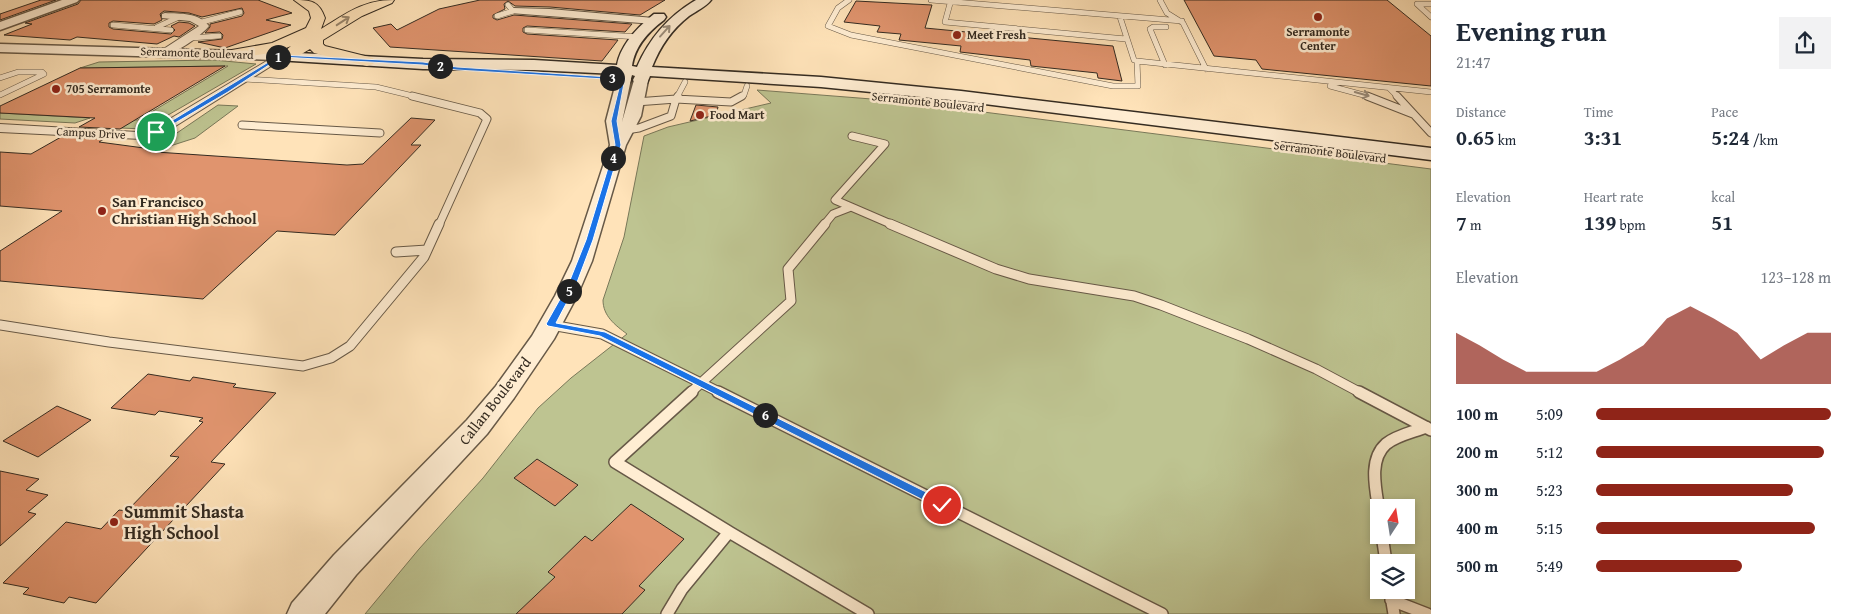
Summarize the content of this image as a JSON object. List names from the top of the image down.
{
  "streets": {
    "main road": ["Serramonte Boulevard", "Callan Boulevard"],
    "street": ["Campus Drive"]
  },
  "crossings": [
    ["Serramonte Boulevard", "Campus Drive"],
    ["Serramonte Boulevard", "Callan Boulevard"]
  ],
  "places": [
    "Serramonte Center",
    "Meet Fresh",
    "705 Serramonte",
    "Food Mart",
    "San Francisco Christian High School",
    "Summit Shasta High School"
  ],
  "north": "top",
  "page": {
    "heading": ["Evening run", "21:47"],
    "pins": [
      "1",
      "2",
      "3",
      "4",
      "5",
      "6"
    ],
    "stats": [
      ["Distance", "0.65 km"],
      ["Time", "3:31"],
      ["Pace", "5:24 /km"],
      ["Elevation", "7 m"],
      ["Heart rate", "139 bpm"],
      ["kcal", "51"]
    ],
    "chart": ["Elevation", "123–128 m"],
    "list": [
      {
        "name": "100 m",
        "note": "5:09"
      },
      {
        "name": "200 m",
        "note": "5:12"
      },
      {
        "name": "300 m",
        "note": "5:23"
      },
      {
        "name": "400 m",
        "note": "5:15"
      },
      {
        "name": "500 m",
        "note": "5:49"
      }
    ]
  }
}
